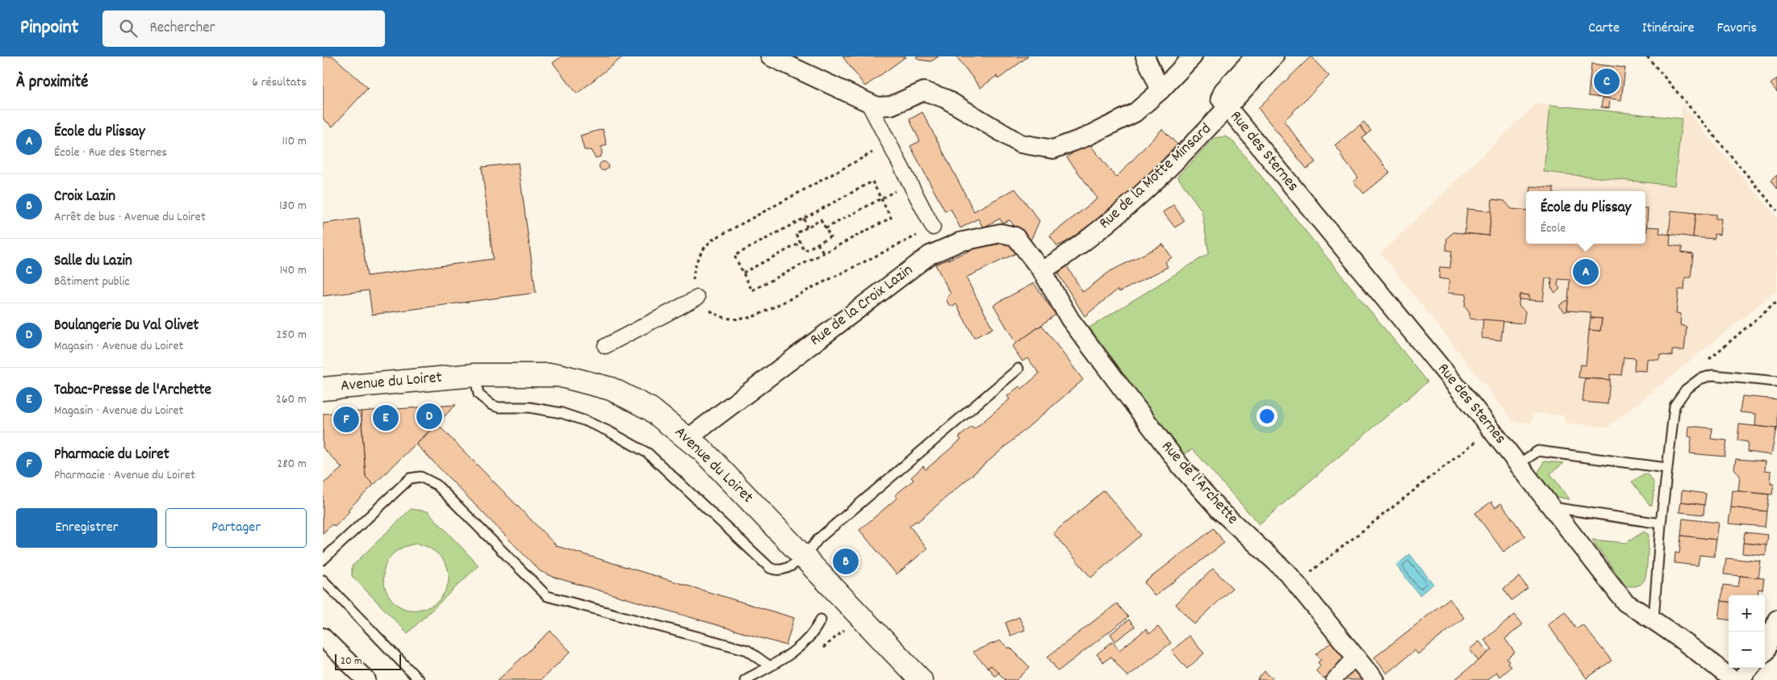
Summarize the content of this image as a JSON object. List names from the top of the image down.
{
  "streets": {
    "main road": ["Avenue du Loiret"],
    "street": [
      "Rue des Sternes",
      "Rue de la Motte Minsard",
      "Rue de la Croix Lazin",
      "Rue de l'Archette"
    ]
  },
  "crossings": [
    ["Rue des Sternes", "Rue de la Motte Minsard"],
    ["Rue de la Motte Minsard", "Rue de la Croix Lazin"],
    ["Rue de la Motte Minsard", "Rue de l'Archette"],
    ["Rue de la Croix Lazin", "Avenue du Loiret"],
    ["Rue de la Croix Lazin", "Rue de l'Archette"]
  ],
  "scale_bar": "20 m",
  "page": {
    "header": "Pinpoint",
    "search": "Rechercher",
    "nav": ["Carte", "Itinéraire", "Favoris"],
    "heading": ["À proximité", "6 résultats"],
    "pins": [
      "C",
      "A",
      "D",
      "E",
      "F",
      "B"
    ],
    "list": [
      {
        "mark": "A",
        "name": "École du Plissay",
        "note": "École · Rue des Sternes",
        "value": "110 m"
      },
      {
        "mark": "B",
        "name": "Croix Lazin",
        "note": "Arrêt de bus · Avenue du Loiret",
        "value": "130 m"
      },
      {
        "mark": "C",
        "name": "Salle du Lazin",
        "note": "Bâtiment public",
        "value": "140 m"
      },
      {
        "mark": "D",
        "name": "Boulangerie Du Val Olivet",
        "note": "Magasin · Avenue du Loiret",
        "value": "250 m"
      },
      {
        "mark": "E",
        "name": "Tabac-Presse de l'Archette",
        "note": "Magasin · Avenue du Loiret",
        "value": "260 m"
      },
      {
        "mark": "F",
        "name": "Pharmacie du Loiret",
        "note": "Pharmacie · Avenue du Loiret",
        "value": "280 m"
      }
    ],
    "popup": ["École du Plissay", "École"],
    "buttons": ["Enregistrer", "Partager"],
    "map_buttons": ["+", "−"],
    "scale": "20 m"
  }
}
